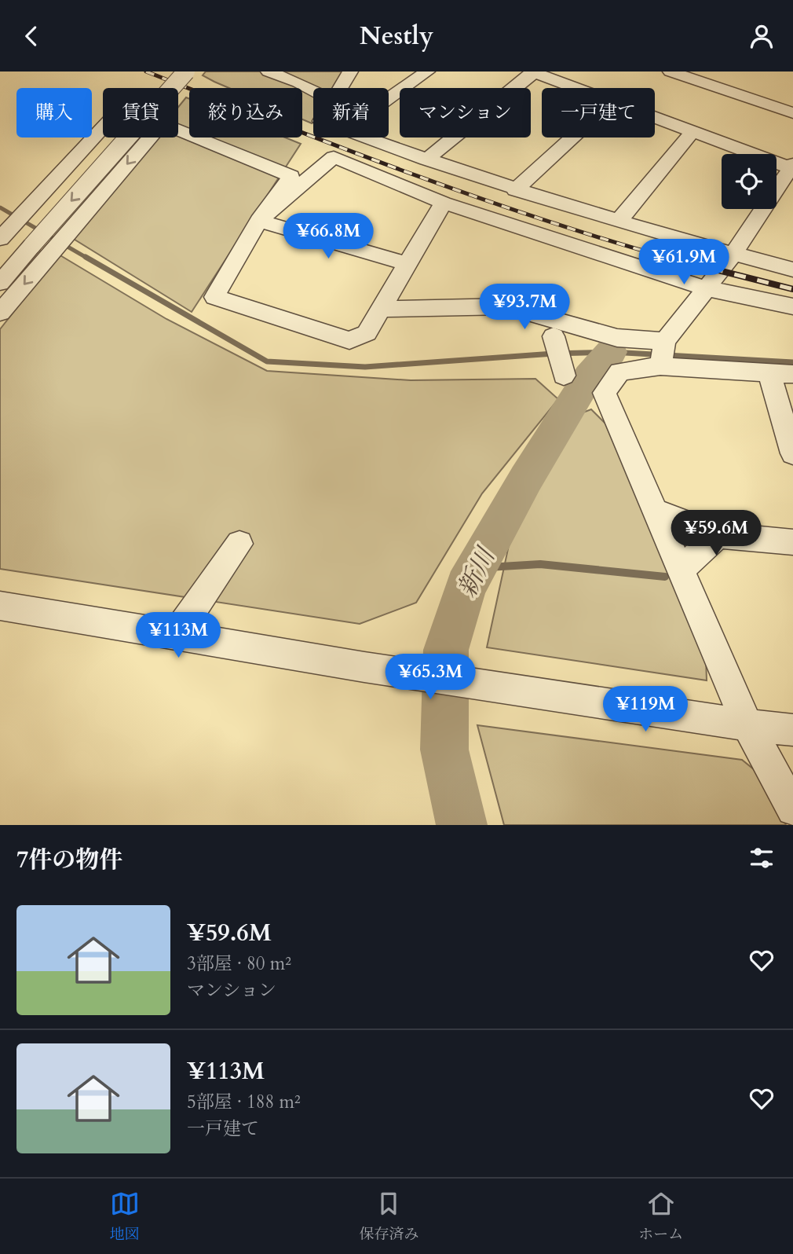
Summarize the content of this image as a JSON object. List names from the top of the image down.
{
  "water": ["新川"],
  "page": {
    "header": "Nestly",
    "chip": [
      "購入",
      "賃貸",
      "絞り込み",
      "新着",
      "マンション",
      "一戸建て"
    ],
    "price": [
      "¥66.8M",
      "¥61.9M",
      "¥93.7M",
      "¥59.6M",
      "¥113M",
      "¥65.3M",
      "¥119M"
    ],
    "heading": "7件の物件",
    "list": [
      {
        "name": "¥59.6M",
        "note": "3部屋 · 80 m² · マンション"
      },
      {
        "name": "¥113M",
        "note": "5部屋 · 188 m² · 一戸建て"
      }
    ],
    "tabs": ["地図", "保存済み", "ホーム"]
  }
}
